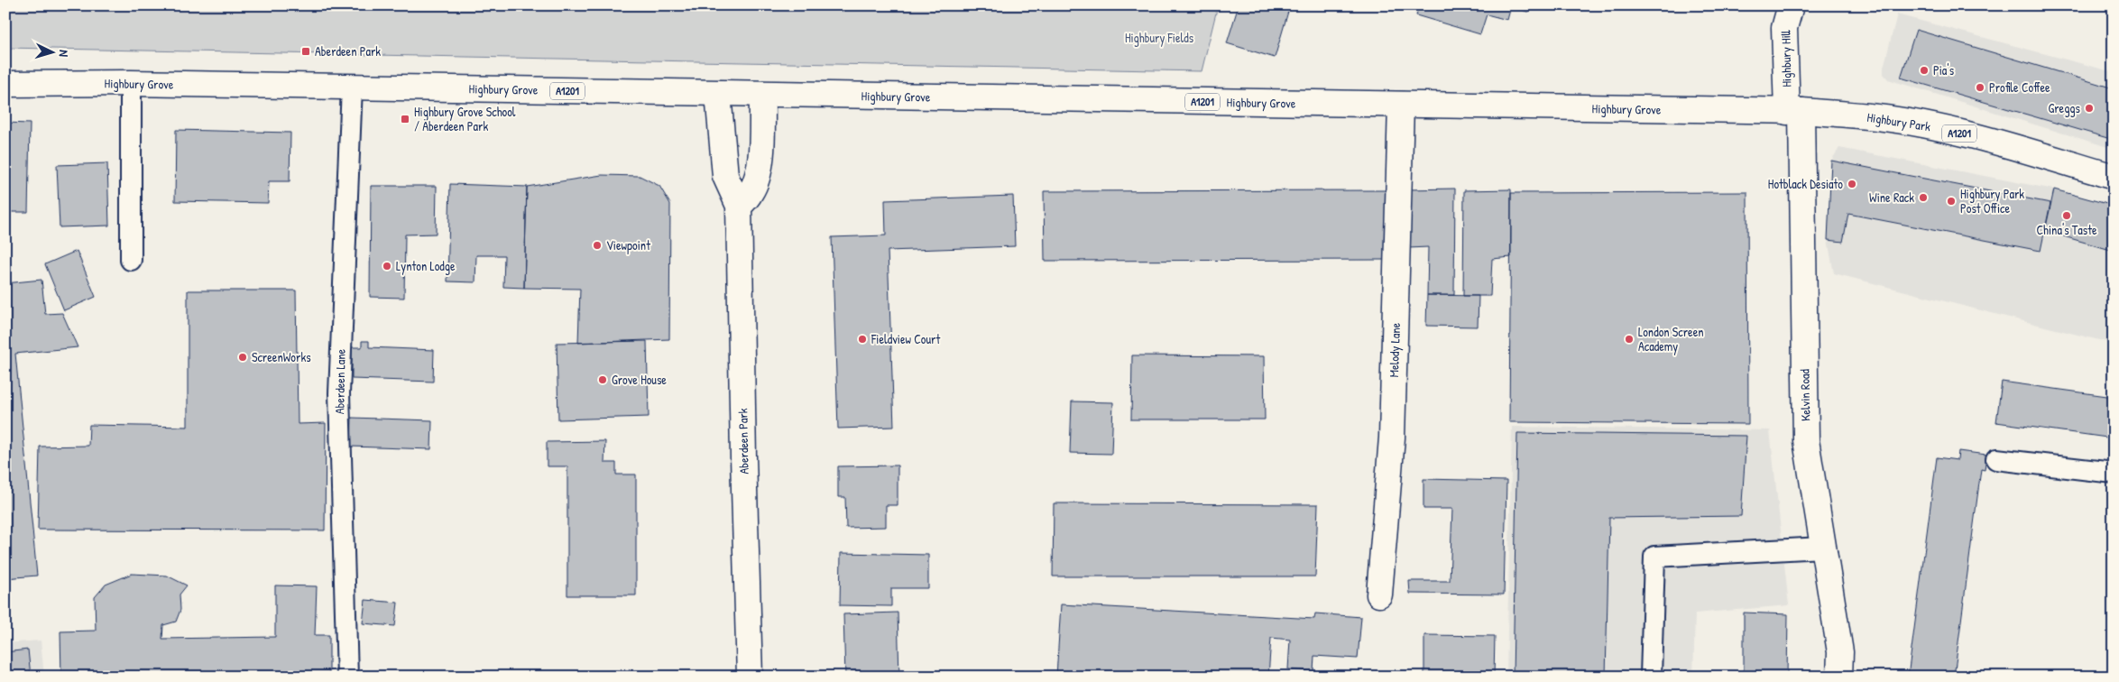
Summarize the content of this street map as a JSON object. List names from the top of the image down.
{
  "streets": {
    "main road": [
      "Highbury Hill",
      "Highbury Grove",
      "A1201",
      "Highbury Park",
      "Melody Lane",
      "Kelvin Road",
      "Aberdeen Park"
    ],
    "lane": ["Aberdeen Lane"]
  },
  "crossings": [
    ["Highbury Hill", "Highbury Grove"],
    ["Highbury Hill", "Highbury Park"],
    ["Highbury Hill", "Kelvin Road"],
    ["Highbury Grove", "Highbury Park"],
    ["Highbury Grove", "Melody Lane"],
    ["Highbury Grove", "Aberdeen Lane"],
    ["Highbury Grove", "Kelvin Road"],
    ["Highbury Grove", "Aberdeen Park"],
    ["Highbury Park", "Kelvin Road"]
  ],
  "parks": ["Highbury Fields"],
  "places": {
    "transit": ["Aberdeen Park", "Highbury Grove School / Aberdeen Park"],
    "other": [
      "Pia's",
      "Profile Coffee",
      "Greggs",
      "Hotblack Desiato",
      "Wine Rack",
      "Highbury Park Post Office",
      "China's Taste",
      "Viewpoint",
      "Lynton Lodge",
      "Fieldview Court",
      "London Screen Academy",
      "ScreenWorks",
      "Grove House"
    ]
  },
  "north": "right"
}
